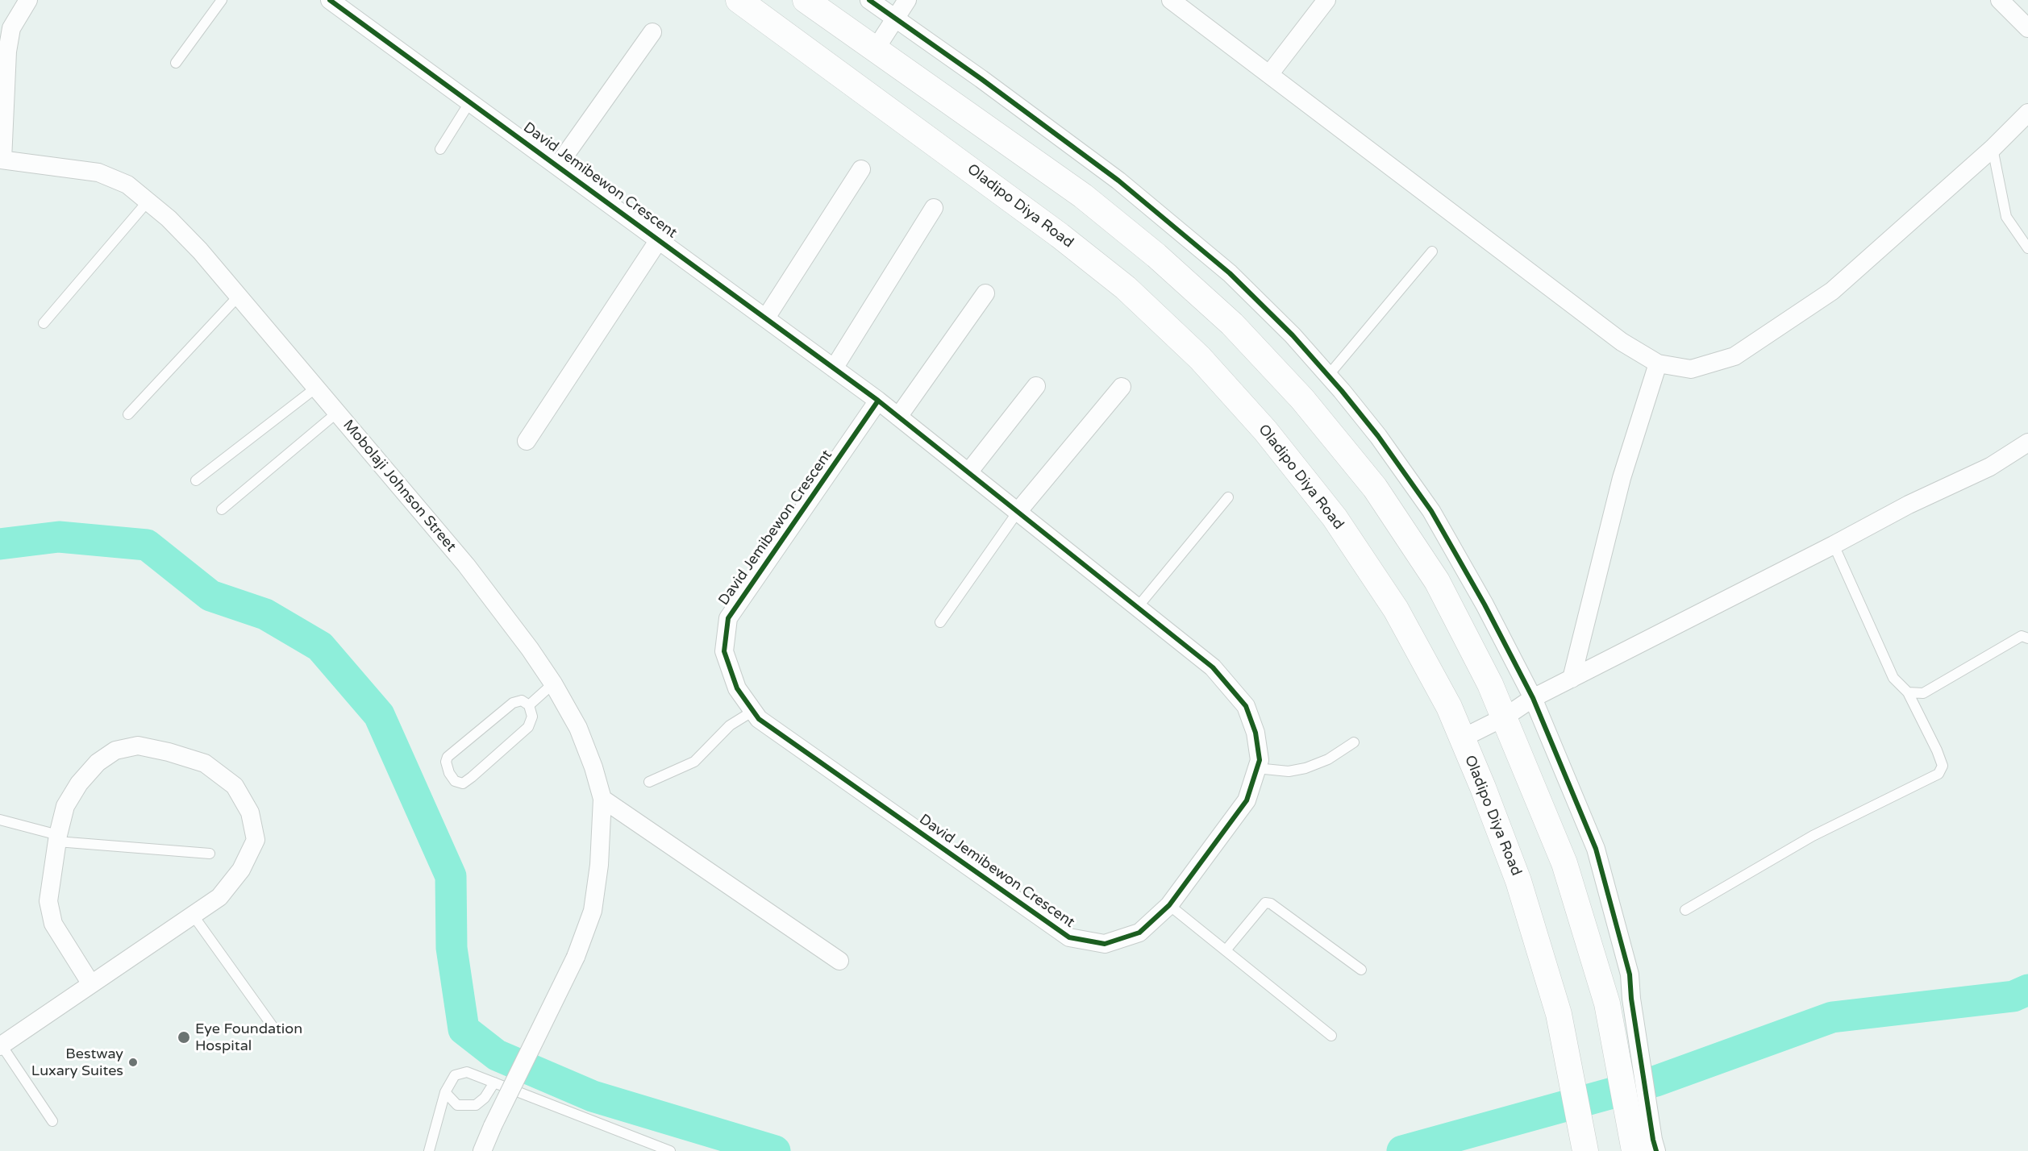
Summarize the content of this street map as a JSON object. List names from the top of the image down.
{
  "streets": {
    "main road": ["Oladipo Diya Road"],
    "street": ["David Jemibewon Crescent", "Mobolaji Johnson Street"]
  },
  "places": ["Eye Foundation Hospital", "Bestway Luxary Suites"]
}
